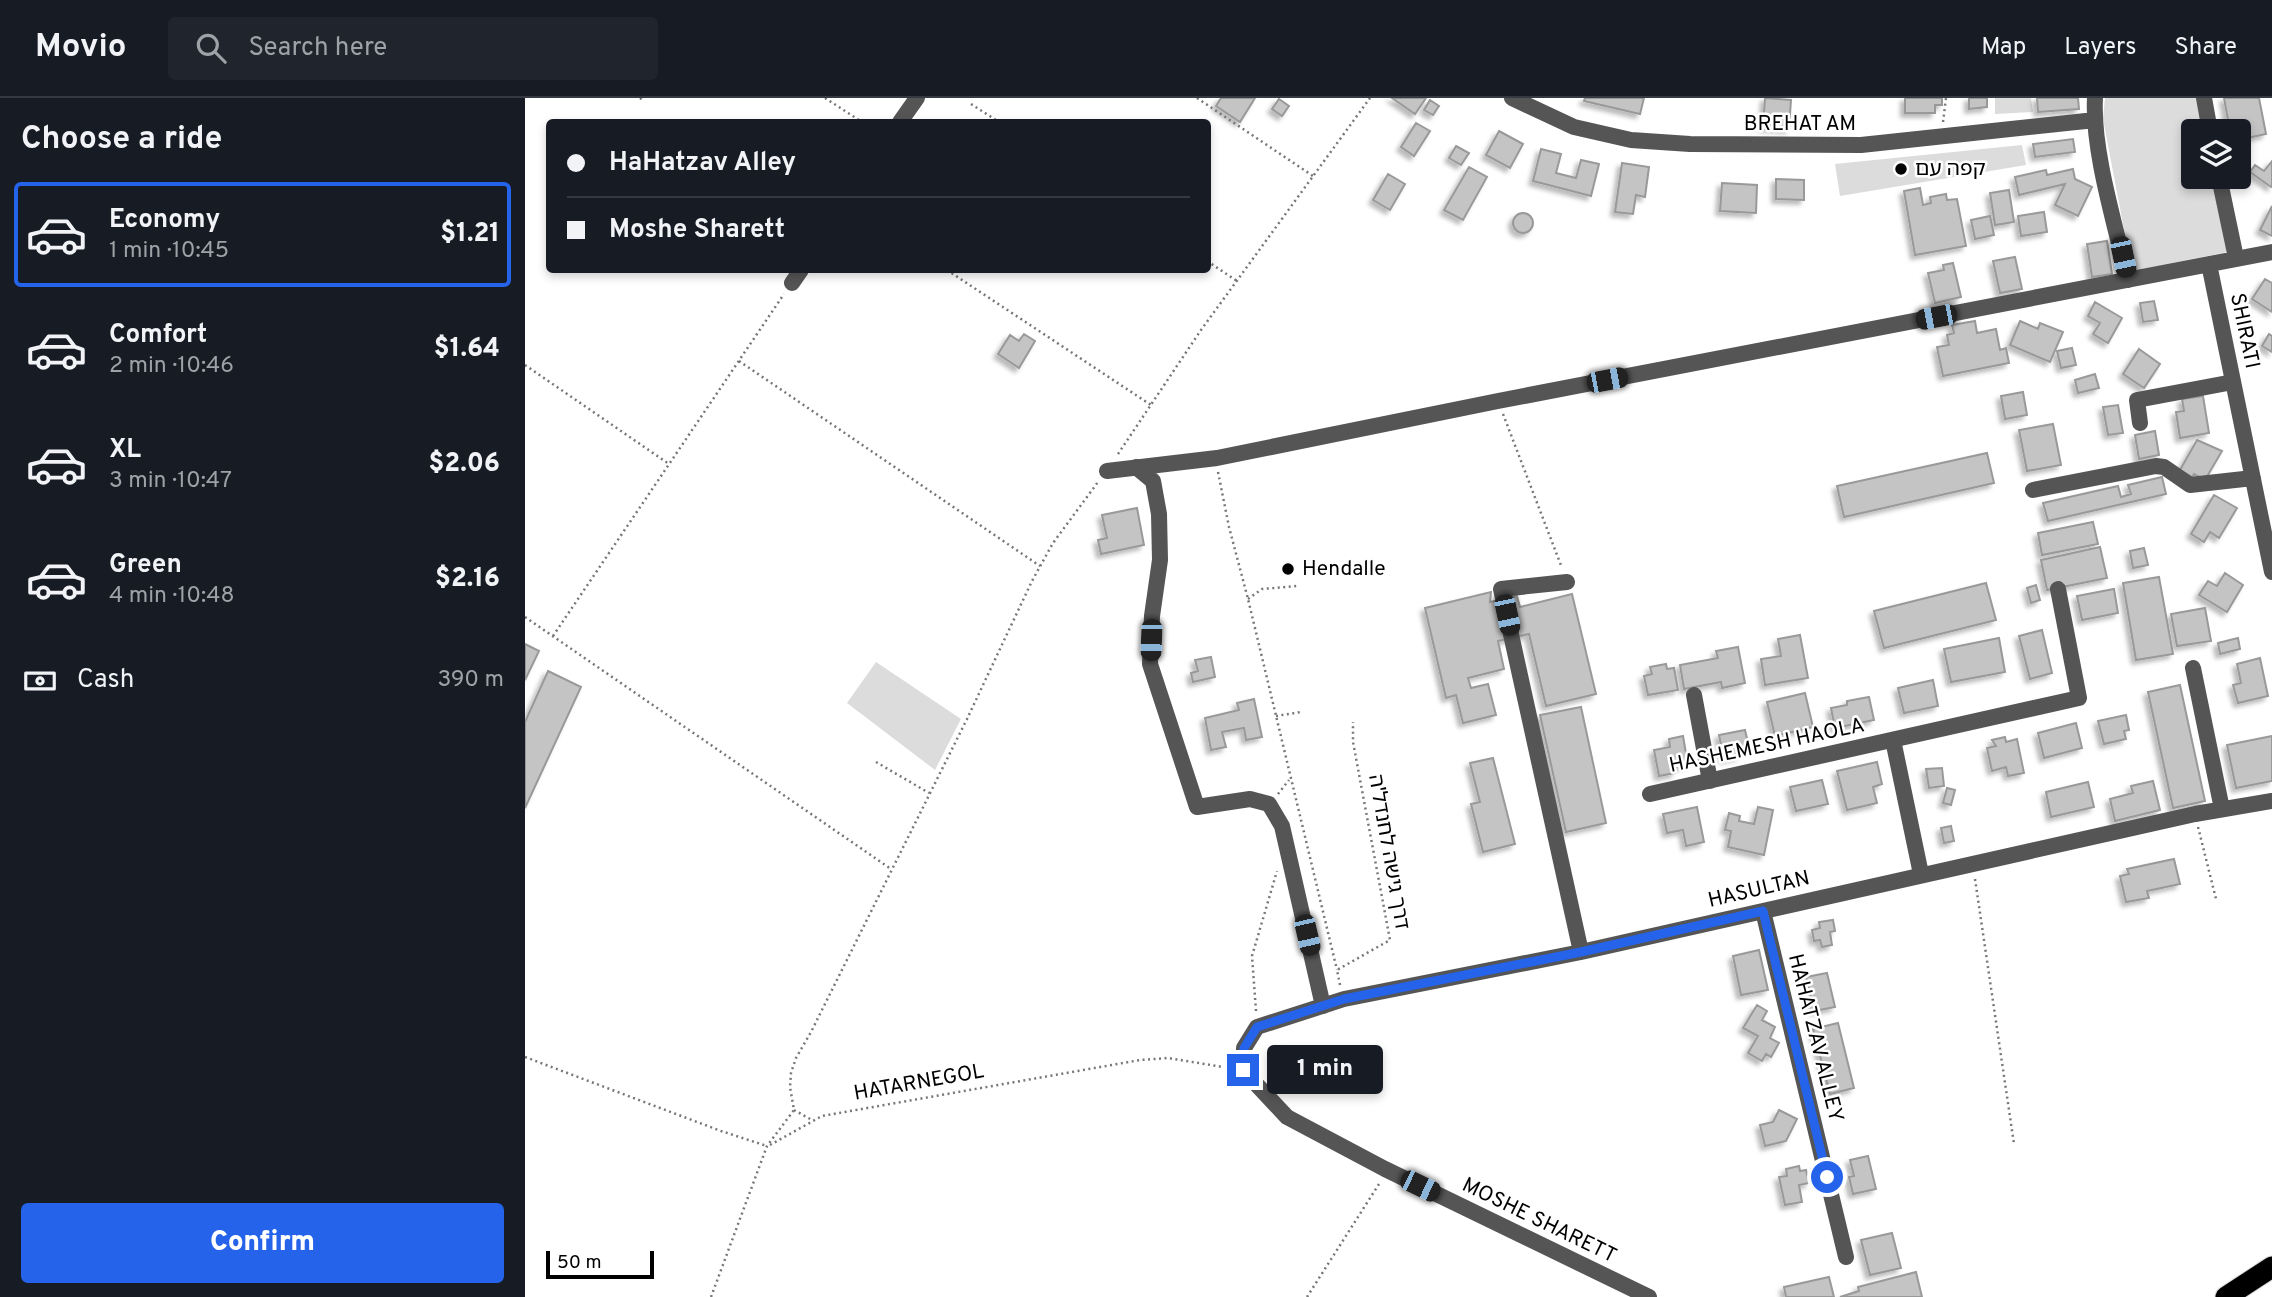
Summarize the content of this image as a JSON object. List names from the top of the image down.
{
  "streets": {
    "street": [
      "BREHAT AM",
      "SHIRATI",
      "HASHEMESH HAOLA",
      "HASULTAN",
      "HAHATZAV ALLEY",
      "MOSHE SHARETT"
    ],
    "path": ["דרך גישה לחנדל'ה", "HATARNEGOL"]
  },
  "crossings": [
    ["HASHEMESH HAOLA", "HASULTAN"],
    ["HASULTAN", "HAHATZAV ALLEY"],
    ["HATARNEGOL", "MOSHE SHARETT"]
  ],
  "places": ["קפה עם", "Hendalle"],
  "scale_bar": "50 m",
  "page": {
    "header": "Movio",
    "search": "Search here",
    "nav": ["Map", "Layers", "Share"],
    "heading": "Choose a ride",
    "banner": ["HaHatzav Alley", "Moshe Sharett"],
    "list": [
      {
        "name": "Economy",
        "note": "1 min · 10:45",
        "value": "$1.21"
      },
      {
        "name": "Comfort",
        "note": "2 min · 10:46",
        "value": "$1.64"
      },
      {
        "name": "XL",
        "note": "3 min · 10:47",
        "value": "$2.06"
      },
      {
        "name": "Green",
        "note": "4 min · 10:48",
        "value": "$2.16"
      }
    ],
    "pay": ["Cash", "390 m"],
    "bubble": "1 min",
    "buttons": "Confirm",
    "scale": "50 m"
  }
}
